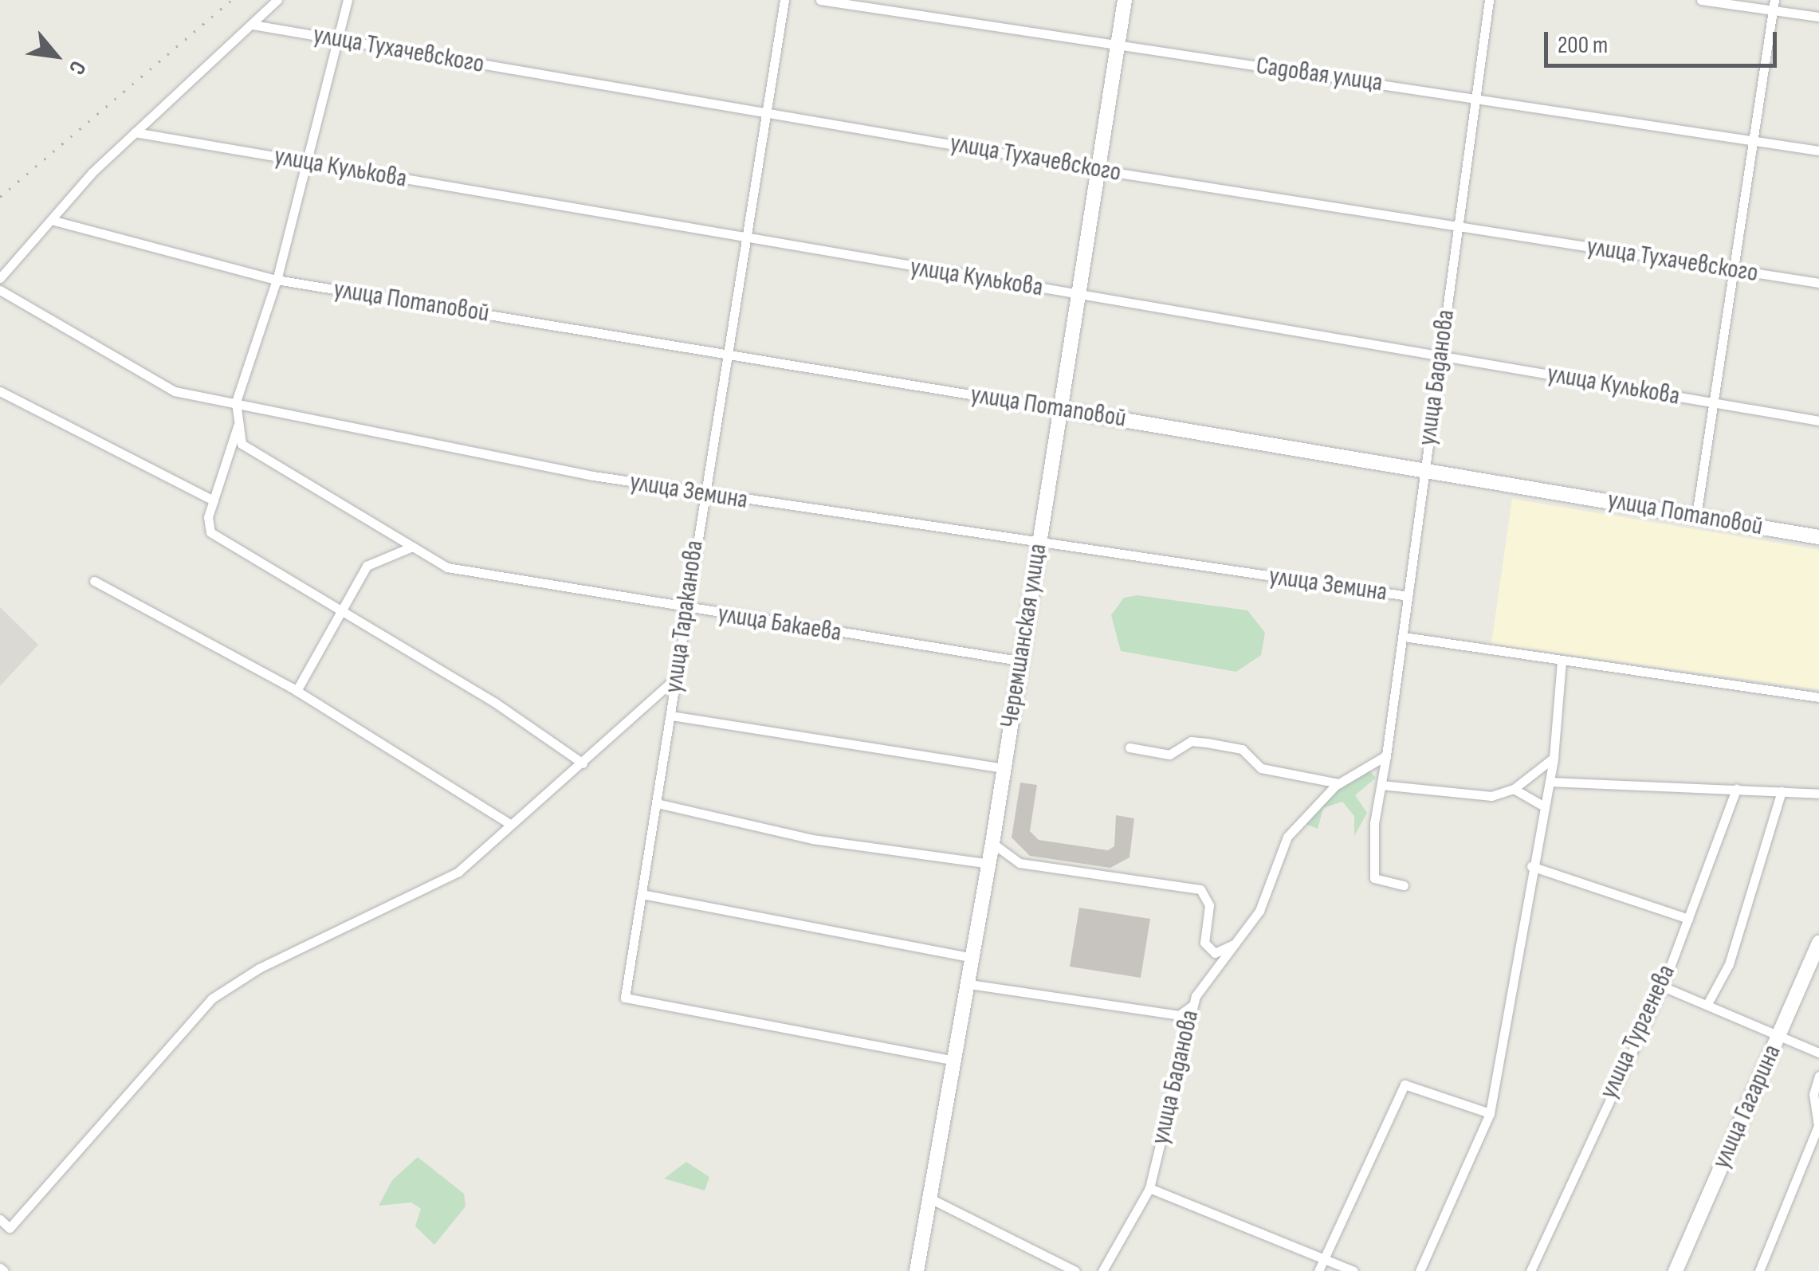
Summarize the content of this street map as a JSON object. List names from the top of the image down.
{
  "streets": {
    "main road": ["улица Потаповой", "Черемшанская улица", "улица Гагарина"],
    "street": [
      "улица Тухачевского",
      "Садовая улица",
      "улица Кулькова",
      "улица Баданова",
      "улица Земина",
      "улица Тараканова",
      "улица Бакаева",
      "улица Тургенева"
    ]
  },
  "crossings": [
    ["улица Тухачевского", "улица Баданова"],
    ["улица Тухачевского", "улица Тараканова"],
    ["улица Тухачевского", "Черемшанская улица"],
    ["Садовая улица", "улица Баданова"],
    ["Садовая улица", "Черемшанская улица"],
    ["улица Кулькова", "улица Баданова"],
    ["улица Кулькова", "улица Тараканова"],
    ["улица Кулькова", "Черемшанская улица"],
    ["улица Потаповой", "улица Баданова"],
    ["улица Потаповой", "улица Тараканова"],
    ["улица Потаповой", "Черемшанская улица"],
    ["улица Баданова", "улица Земина"],
    ["улица Земина", "улица Тараканова"],
    ["улица Земина", "Черемшанская улица"],
    ["улица Тараканова", "улица Бакаева"],
    ["улица Тараканова", "Черемшанская улица"],
    ["улица Бакаева", "Черемшанская улица"]
  ],
  "scale_bar": "200 m",
  "north": "bottom right"
}
